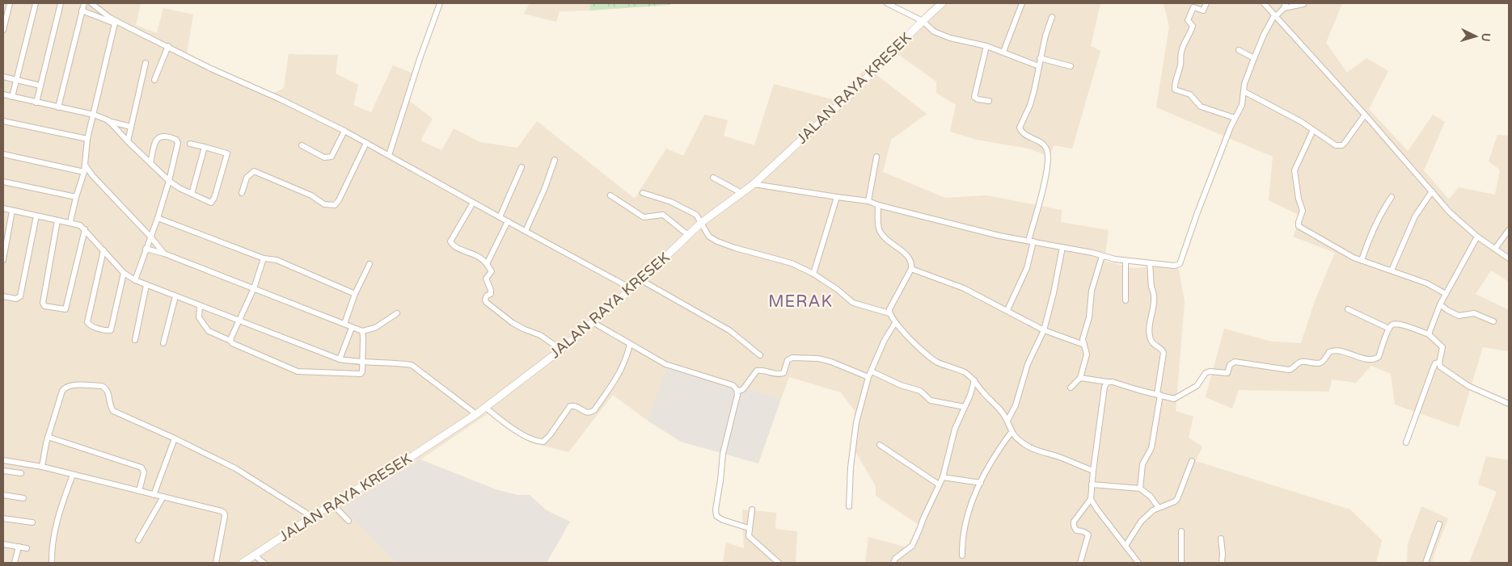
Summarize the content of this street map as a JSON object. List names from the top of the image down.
{
  "streets": {
    "main road": ["JALAN RAYA KRESEK"]
  },
  "districts": ["MERAK"],
  "north": "right"
}
